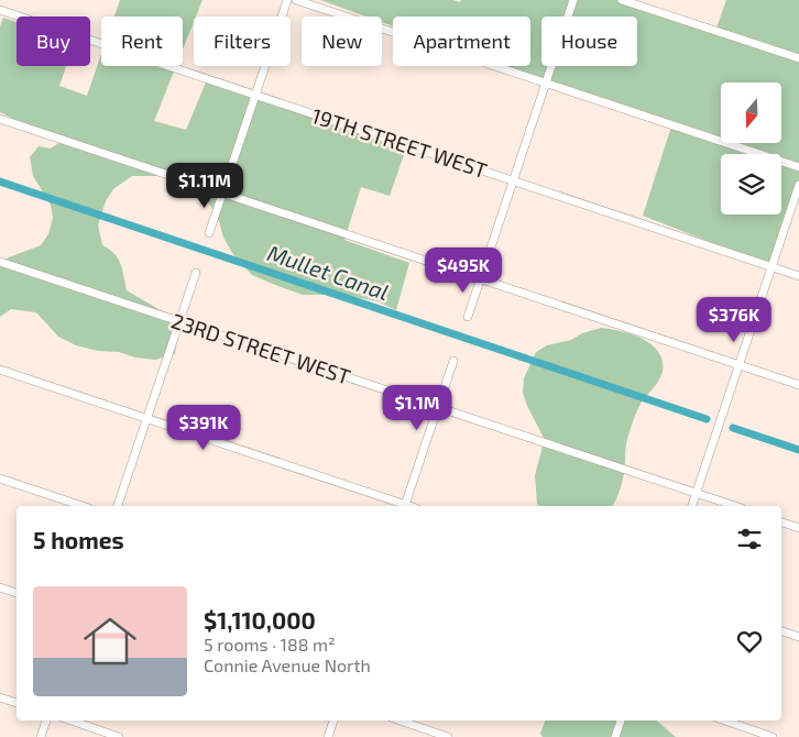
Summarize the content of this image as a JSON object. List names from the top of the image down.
{
  "streets": {
    "street": ["19TH STREET WEST", "23RD STREET WEST"]
  },
  "water": ["Mullet Canal"],
  "north": "bottom",
  "page": {
    "chip": [
      "Buy",
      "Rent",
      "Filters",
      "New",
      "Apartment",
      "House"
    ],
    "price": [
      "$1.11M",
      "$495K",
      "$376K",
      "$1.1M",
      "$391K"
    ],
    "heading": "5 homes",
    "list": [
      {
        "name": "$1,110,000",
        "note": "5 rooms · 188 m² · Connie Avenue North"
      }
    ]
  }
}
